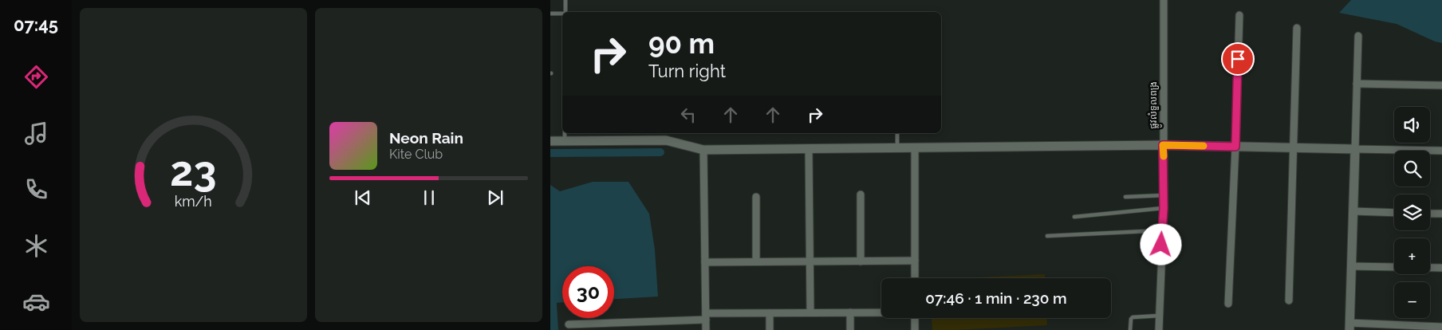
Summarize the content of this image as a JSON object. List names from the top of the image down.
{
  "streets": {
    "street": ["ផ្លូវលំទួលពង្រ"]
  },
  "page": {
    "tabs": "07:45",
    "turn": ["90 m", "Turn right"],
    "map_buttons": ["+", "−"],
    "song": ["Neon Rain", "Kite Club"],
    "limit": "30",
    "trip": "07:46 · 1 min · 230 m",
    "gauge": ["23", "km/h"]
  }
}
